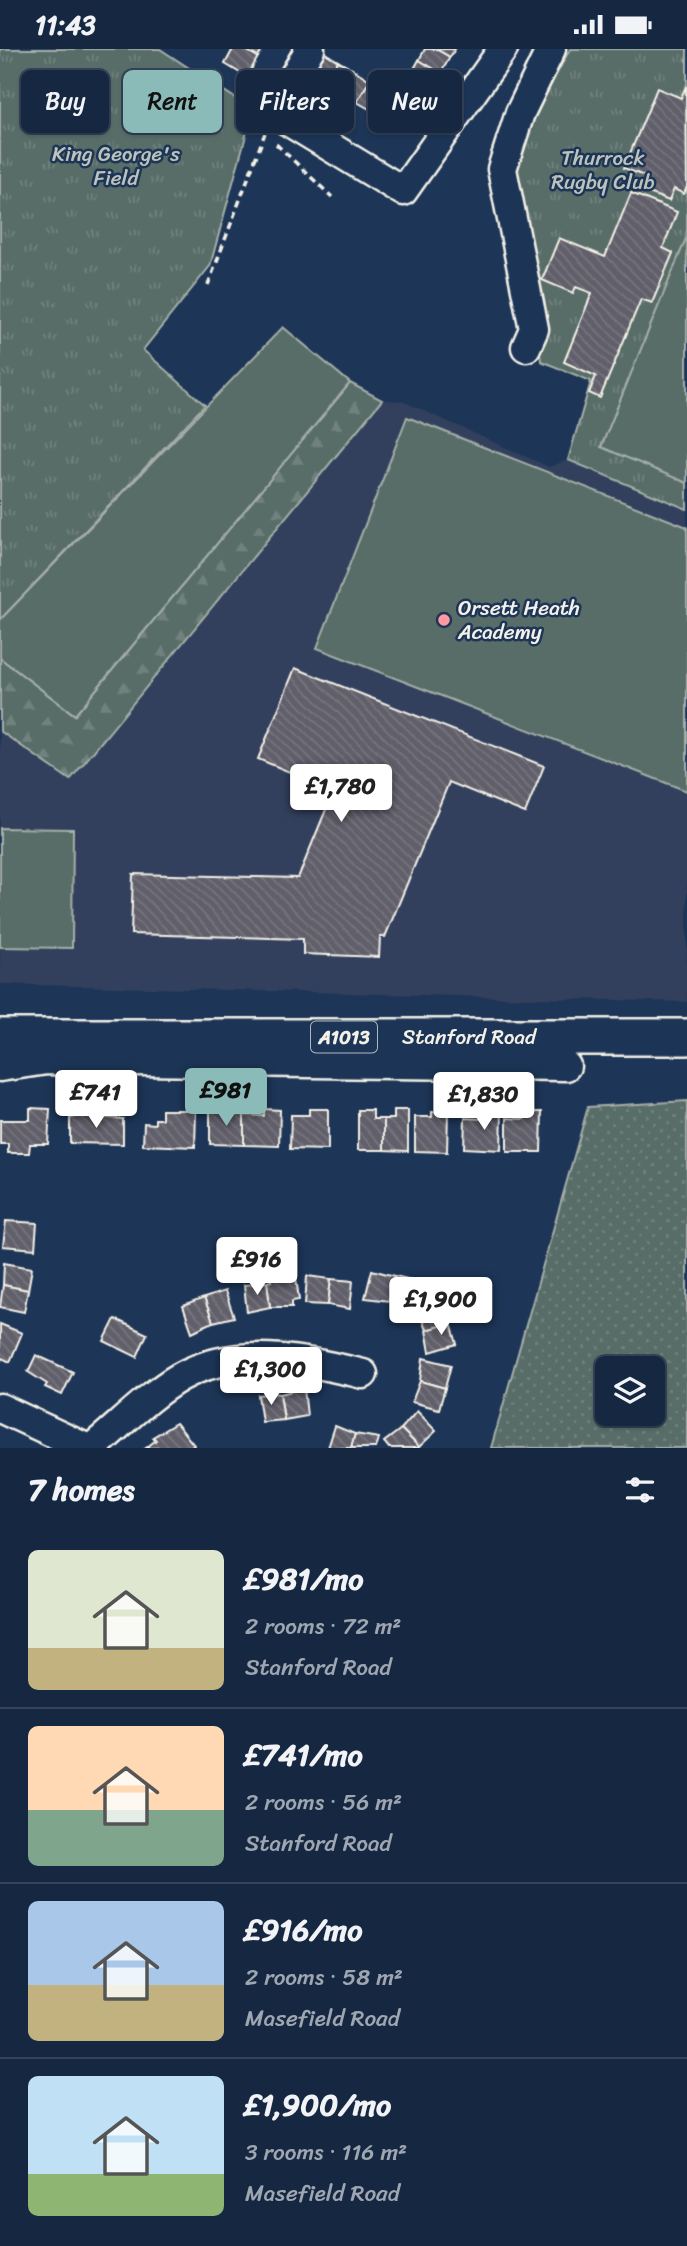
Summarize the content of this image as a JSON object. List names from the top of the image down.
{
  "streets": {
    "main road": ["A1013", "Stanford Road"]
  },
  "parks": ["King George's Field", "Thurrock Rugby Club"],
  "places": ["Orsett Heath Academy"],
  "page": {
    "status": "11:43",
    "chip": [
      "Buy",
      "Rent",
      "Filters",
      "New"
    ],
    "price": [
      "£1,780",
      "£981",
      "£741",
      "£1,830",
      "£916",
      "£1,900",
      "£1,300"
    ],
    "heading": "7 homes",
    "list": [
      {
        "name": "£981/mo",
        "note": "2 rooms · 72 m² · Stanford Road"
      },
      {
        "name": "£741/mo",
        "note": "2 rooms · 56 m² · Stanford Road"
      },
      {
        "name": "£916/mo",
        "note": "2 rooms · 58 m² · Masefield Road"
      },
      {
        "name": "£1,900/mo",
        "note": "3 rooms · 116 m² · Masefield Road"
      }
    ]
  }
}
